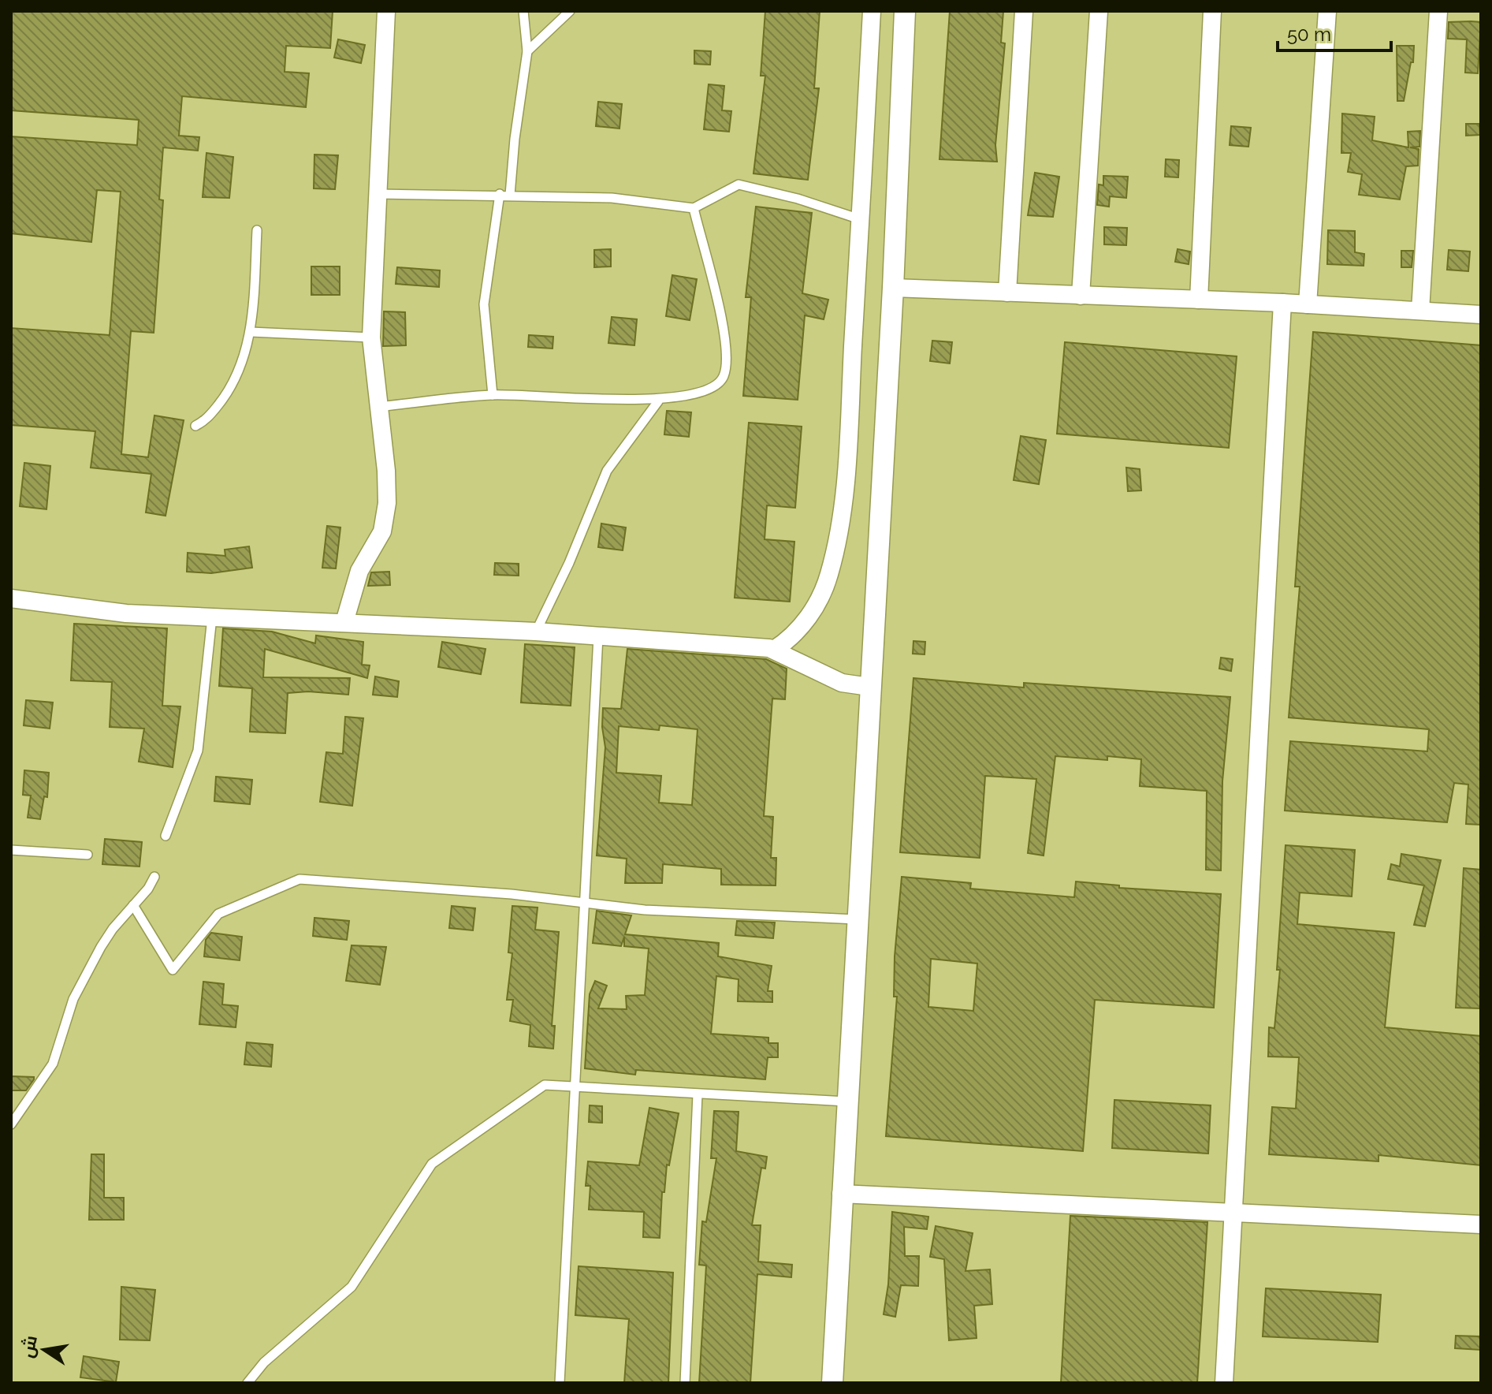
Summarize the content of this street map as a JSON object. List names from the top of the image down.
{
  "scale_bar": "50 m",
  "north": "left"
}
